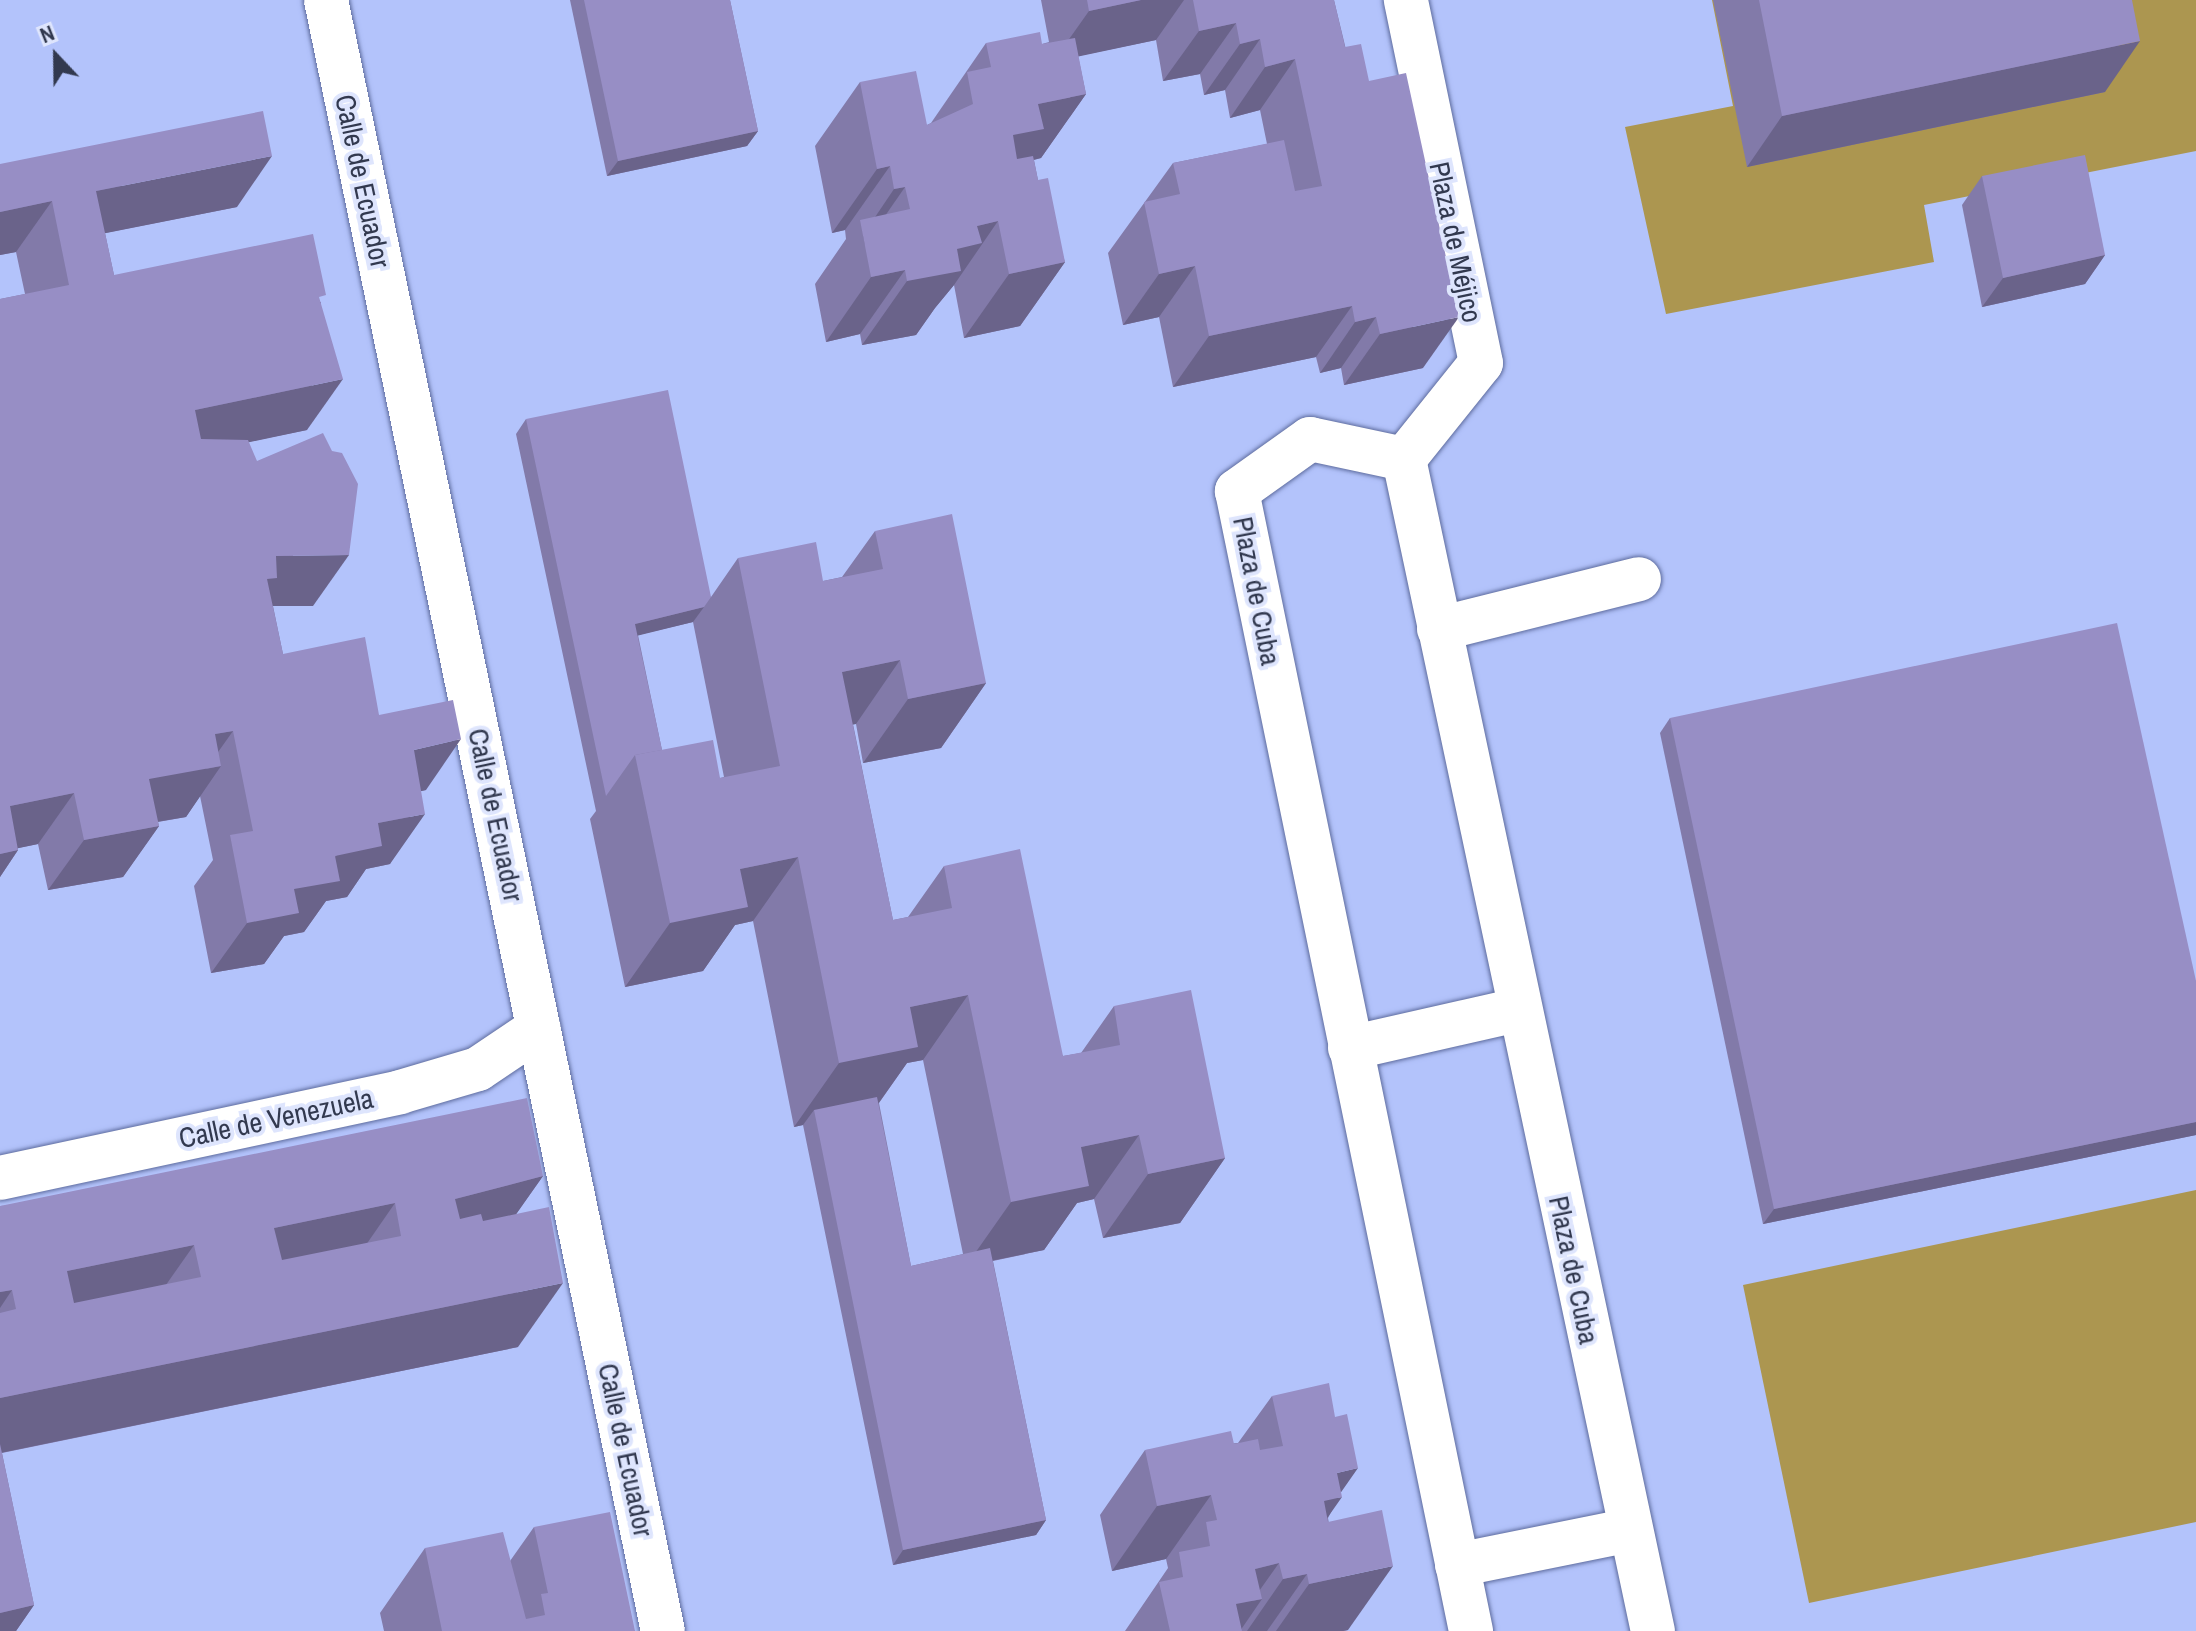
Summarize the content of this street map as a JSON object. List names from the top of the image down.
{
  "streets": {
    "street": [
      "Calle de Ecuador",
      "Plaza de Méjico",
      "Plaza de Cuba",
      "Calle de Venezuela"
    ]
  },
  "crossings": [
    ["Calle de Ecuador", "Calle de Venezuela"],
    ["Plaza de Méjico", "Plaza de Cuba"]
  ],
  "north": "top"
}
